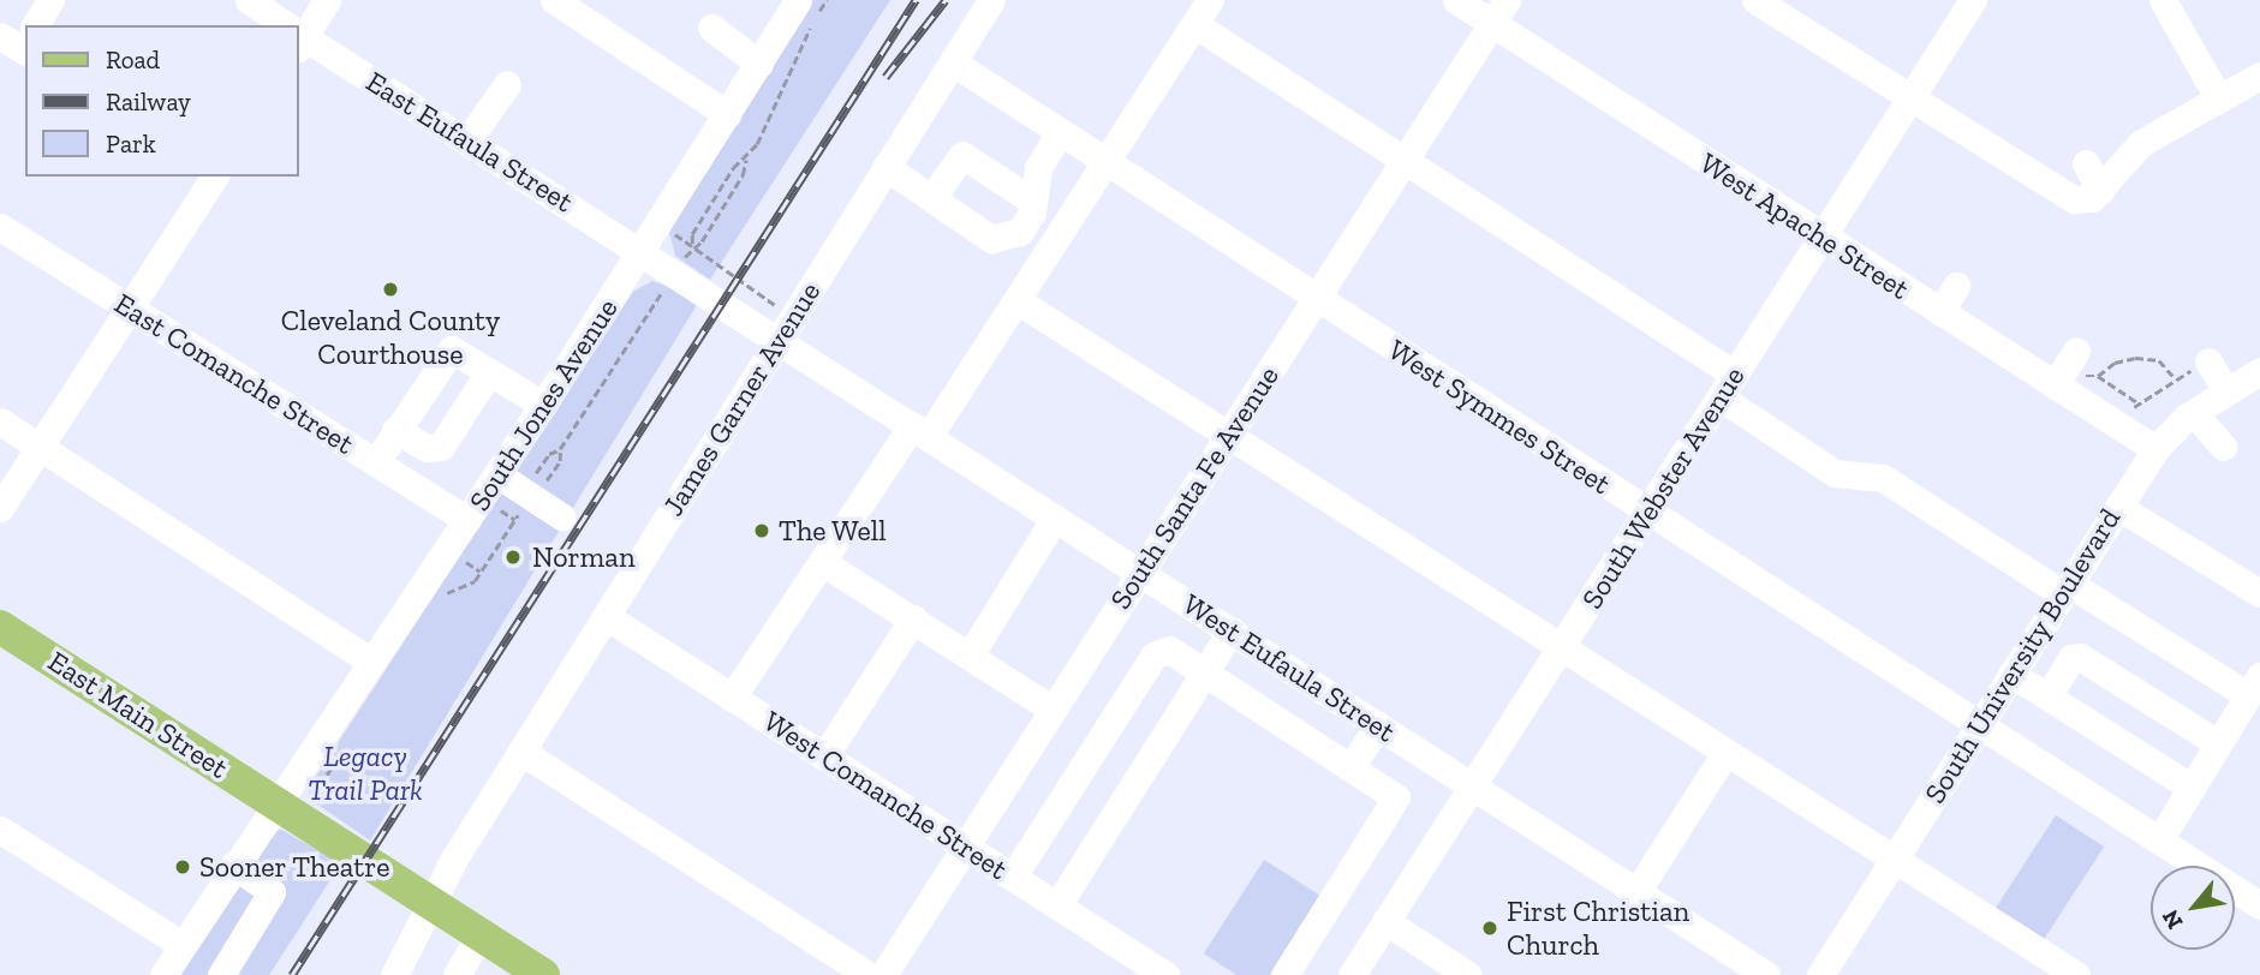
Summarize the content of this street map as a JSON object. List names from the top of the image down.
{
  "streets": {
    "main road": ["East Main Street"],
    "street": [
      "East Eufaula Street",
      "West Apache Street",
      "East Comanche Street",
      "James Garner Avenue",
      "South Jones Avenue",
      "West Symmes Street",
      "South Santa Fe Avenue",
      "South Webster Avenue",
      "South University Boulevard",
      "West Eufaula Street",
      "West Comanche Street"
    ]
  },
  "crossings": [
    ["East Eufaula Street", "South Jones Avenue"],
    ["East Eufaula Street", "West Eufaula Street"],
    ["West Apache Street", "South Santa Fe Avenue"],
    ["West Apache Street", "South Webster Avenue"],
    ["West Apache Street", "South University Boulevard"],
    ["East Comanche Street", "South Jones Avenue"],
    ["James Garner Avenue", "West Symmes Street"],
    ["James Garner Avenue", "West Eufaula Street"],
    ["James Garner Avenue", "East Main Street"],
    ["James Garner Avenue", "West Comanche Street"],
    ["South Jones Avenue", "West Eufaula Street"],
    ["South Jones Avenue", "East Main Street"],
    ["West Symmes Street", "South Santa Fe Avenue"],
    ["West Symmes Street", "South Webster Avenue"],
    ["West Symmes Street", "South University Boulevard"],
    ["South Santa Fe Avenue", "West Eufaula Street"],
    ["South Santa Fe Avenue", "West Comanche Street"],
    ["South Webster Avenue", "West Eufaula Street"]
  ],
  "parks": ["Legacy Trail Park"],
  "places": [
    "Cleveland County Courthouse",
    "The Well",
    "Norman",
    "Sooner Theatre",
    "First Christian Church"
  ],
  "legend": ["Road", "Railway", "Park"],
  "north": "bottom left"
}
